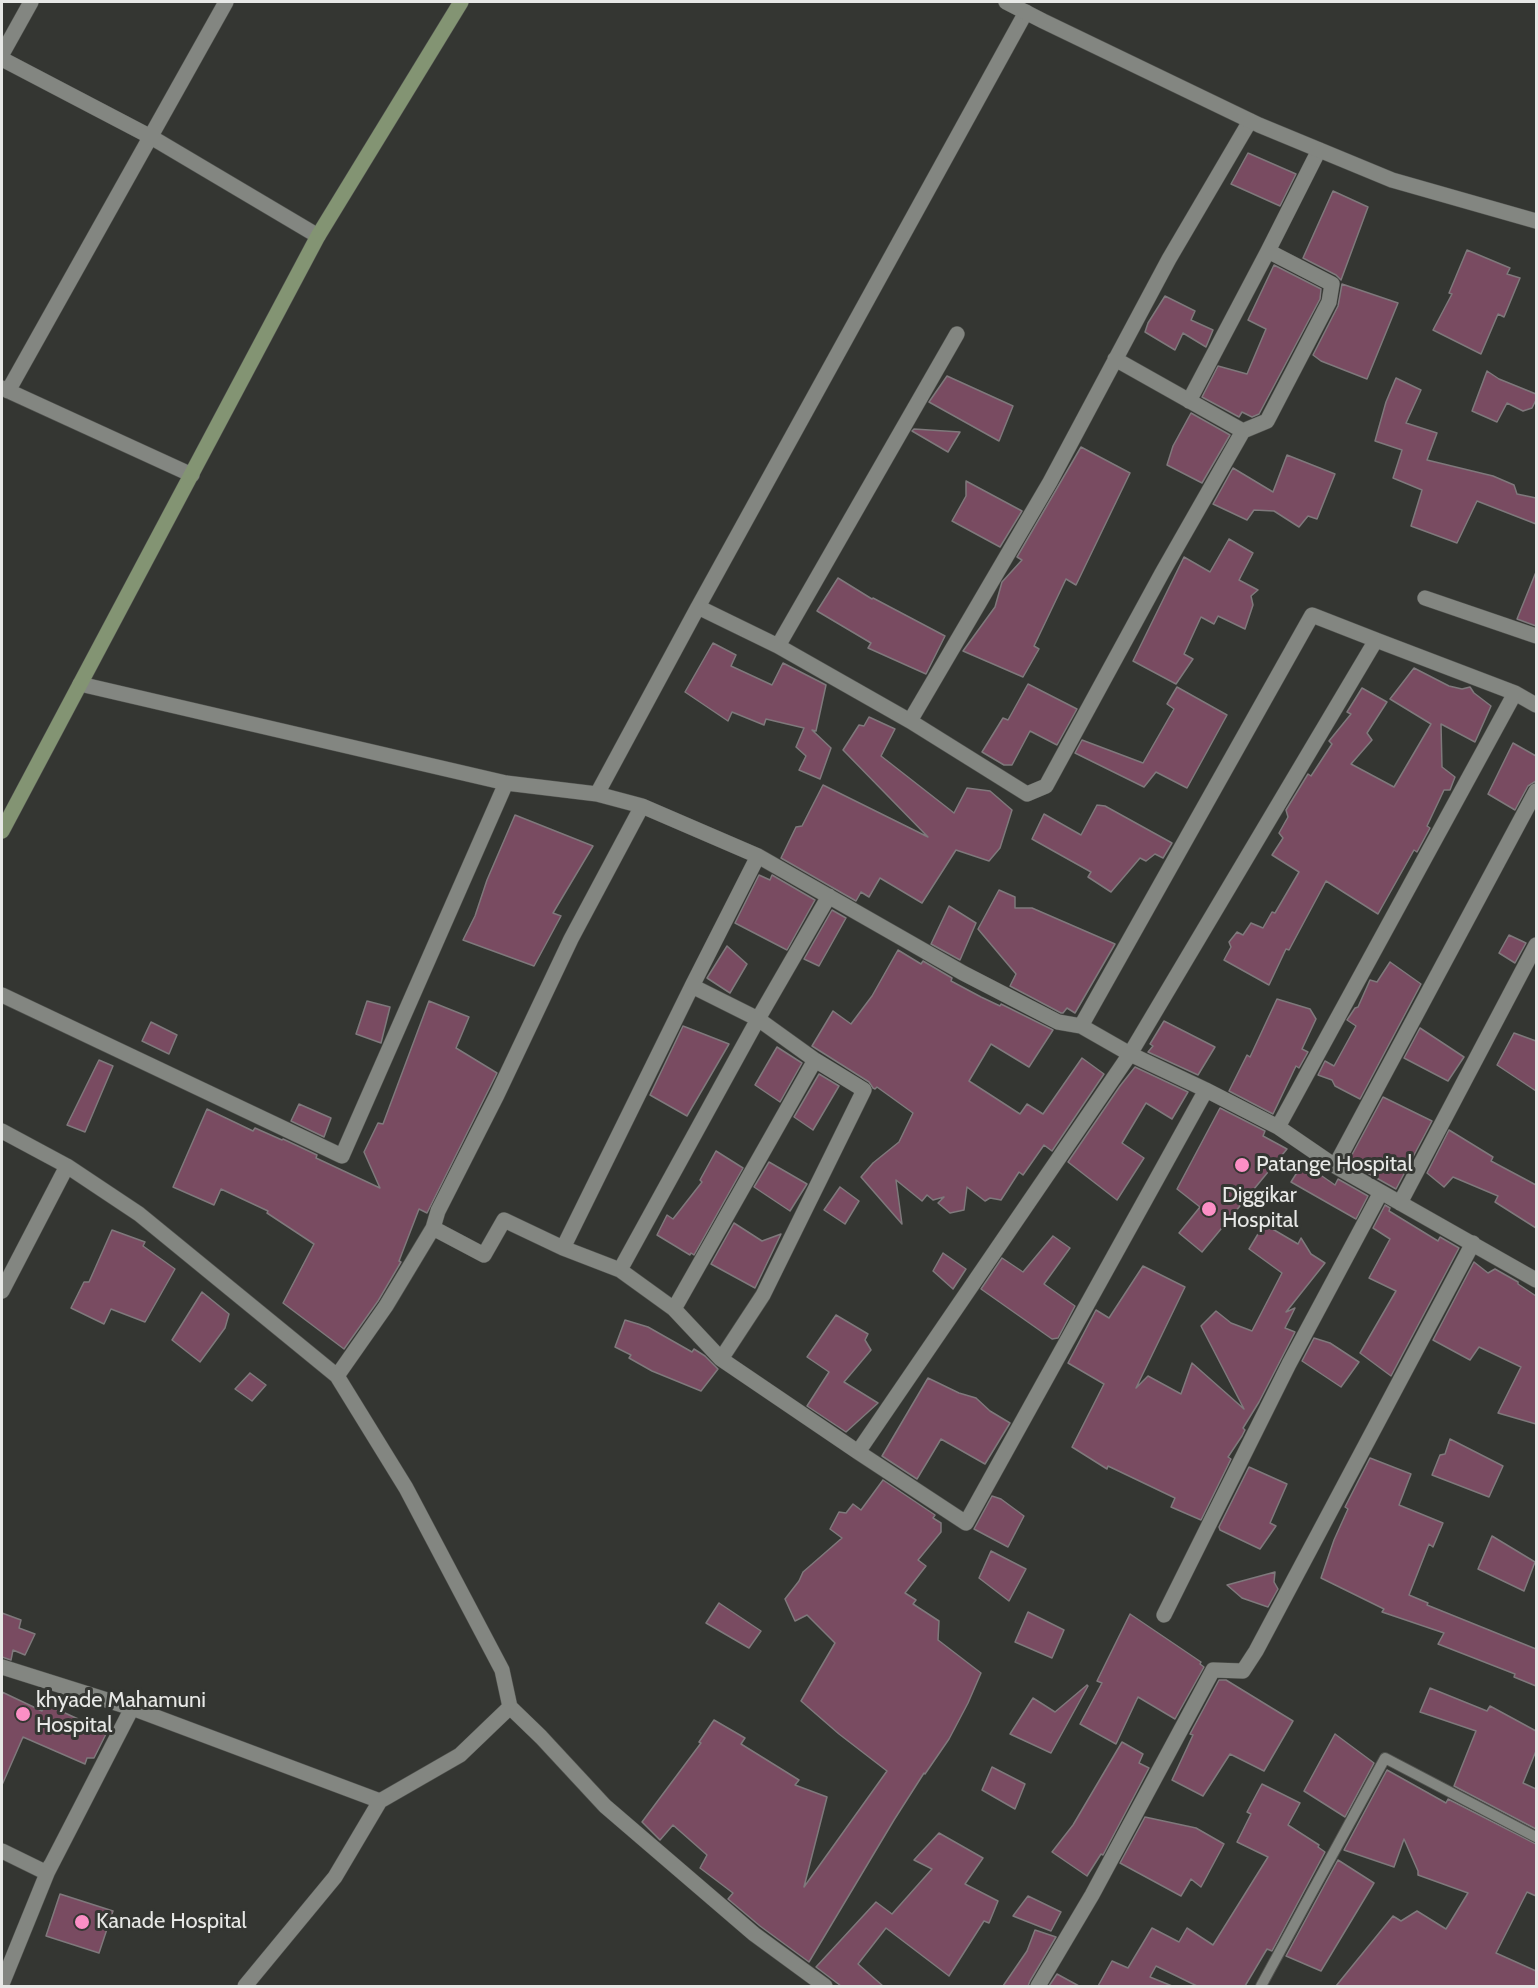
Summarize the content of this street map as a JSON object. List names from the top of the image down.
{
  "places": [
    "Patange Hospital",
    "Diggikar Hospital",
    "khyade Mahamuni Hospital",
    "Kanade Hospital"
  ]
}
